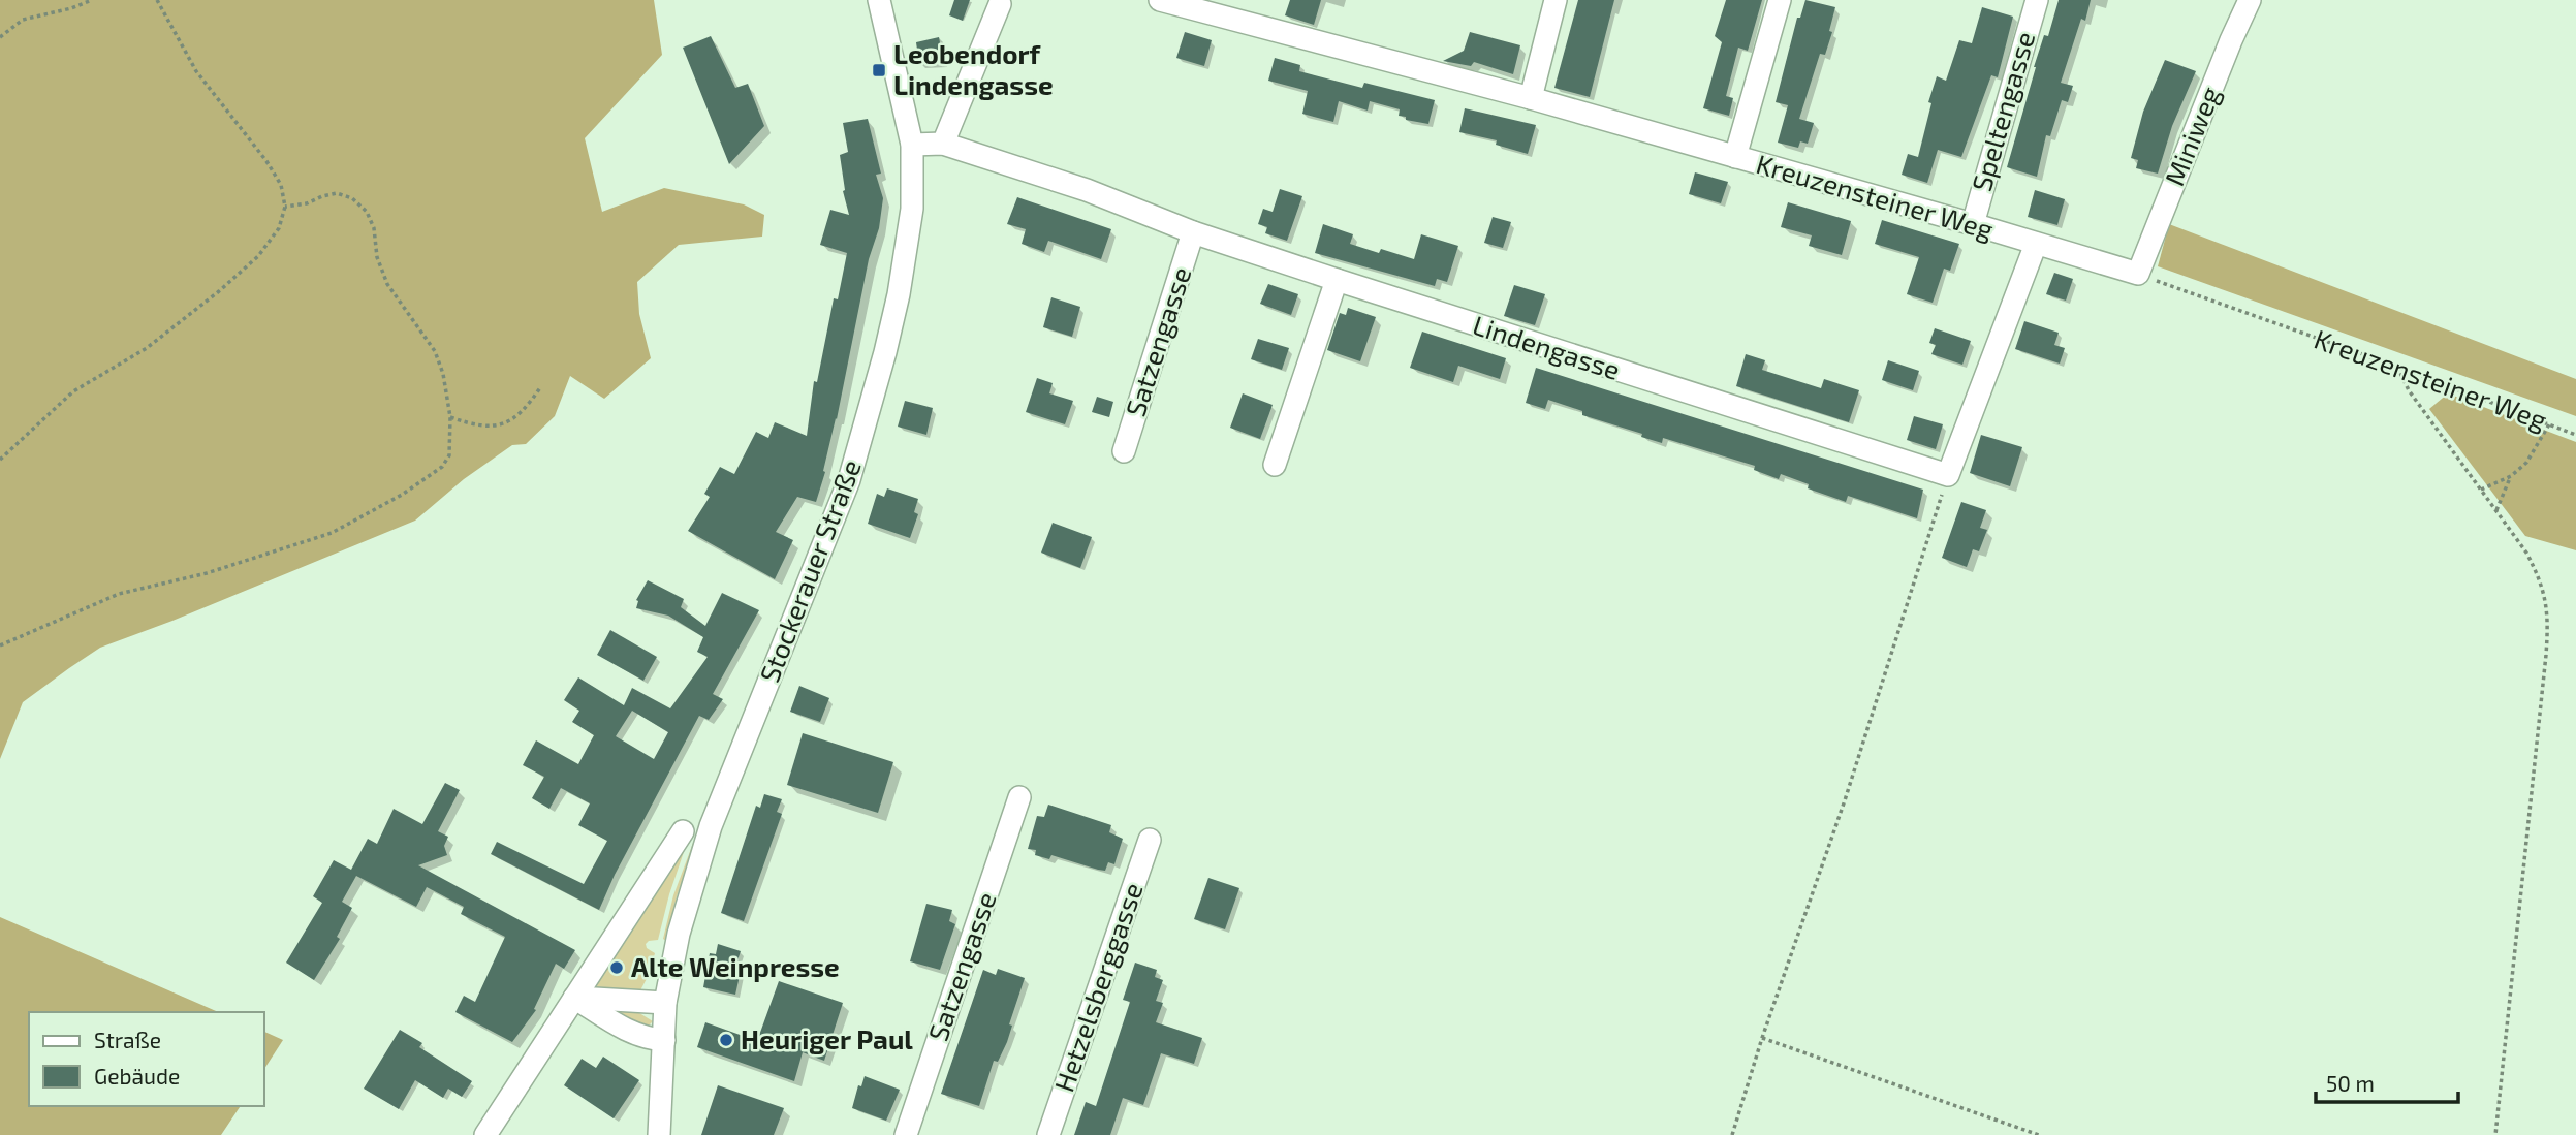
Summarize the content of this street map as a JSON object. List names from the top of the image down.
{
  "streets": {
    "street": [
      "Speltengasse",
      "Miniweg",
      "Kreuzensteiner Weg",
      "Satzengasse",
      "Lindengasse",
      "Stockerauer Straße",
      "Hetzelsberggasse"
    ]
  },
  "crossings": [
    ["Speltengasse", "Kreuzensteiner Weg"],
    ["Miniweg", "Kreuzensteiner Weg"],
    ["Satzengasse", "Lindengasse"],
    ["Lindengasse", "Stockerauer Straße"]
  ],
  "places": {
    "transit": ["Leobendorf Lindengasse"],
    "other": ["Alte Weinpresse", "Heuriger Paul"]
  },
  "legend": ["Straße", "Gebäude"],
  "scale_bar": "50 m"
}
